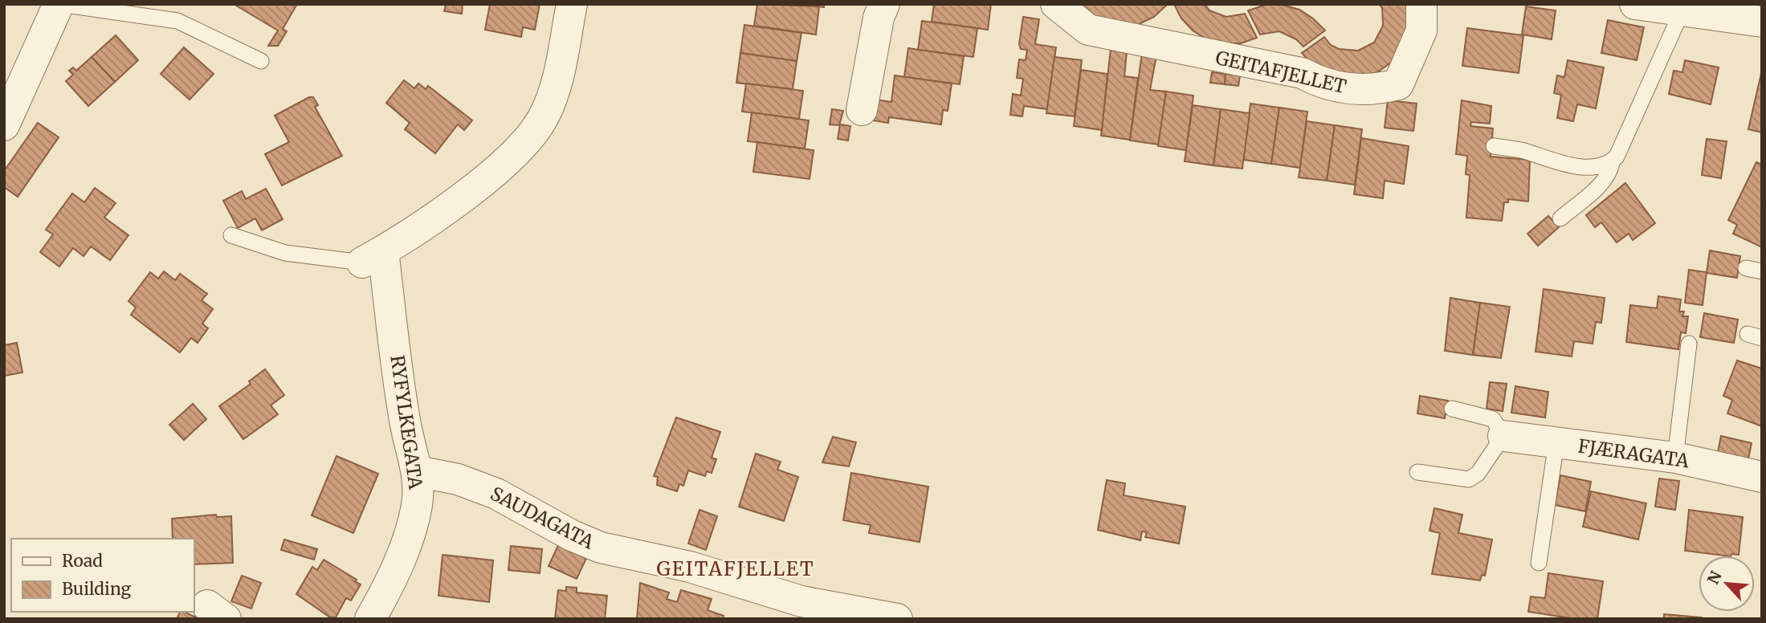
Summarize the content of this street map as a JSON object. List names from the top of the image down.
{
  "streets": {
    "street": [
      "GEITAFJELLET",
      "RYFYLKEGATA",
      "FJÆRAGATA",
      "SAUDAGATA"
    ]
  },
  "crossings": [
    ["RYFYLKEGATA", "SAUDAGATA"]
  ],
  "districts": ["GEITAFJELLET"],
  "legend": ["Road", "Building"],
  "north": "top left"
}
